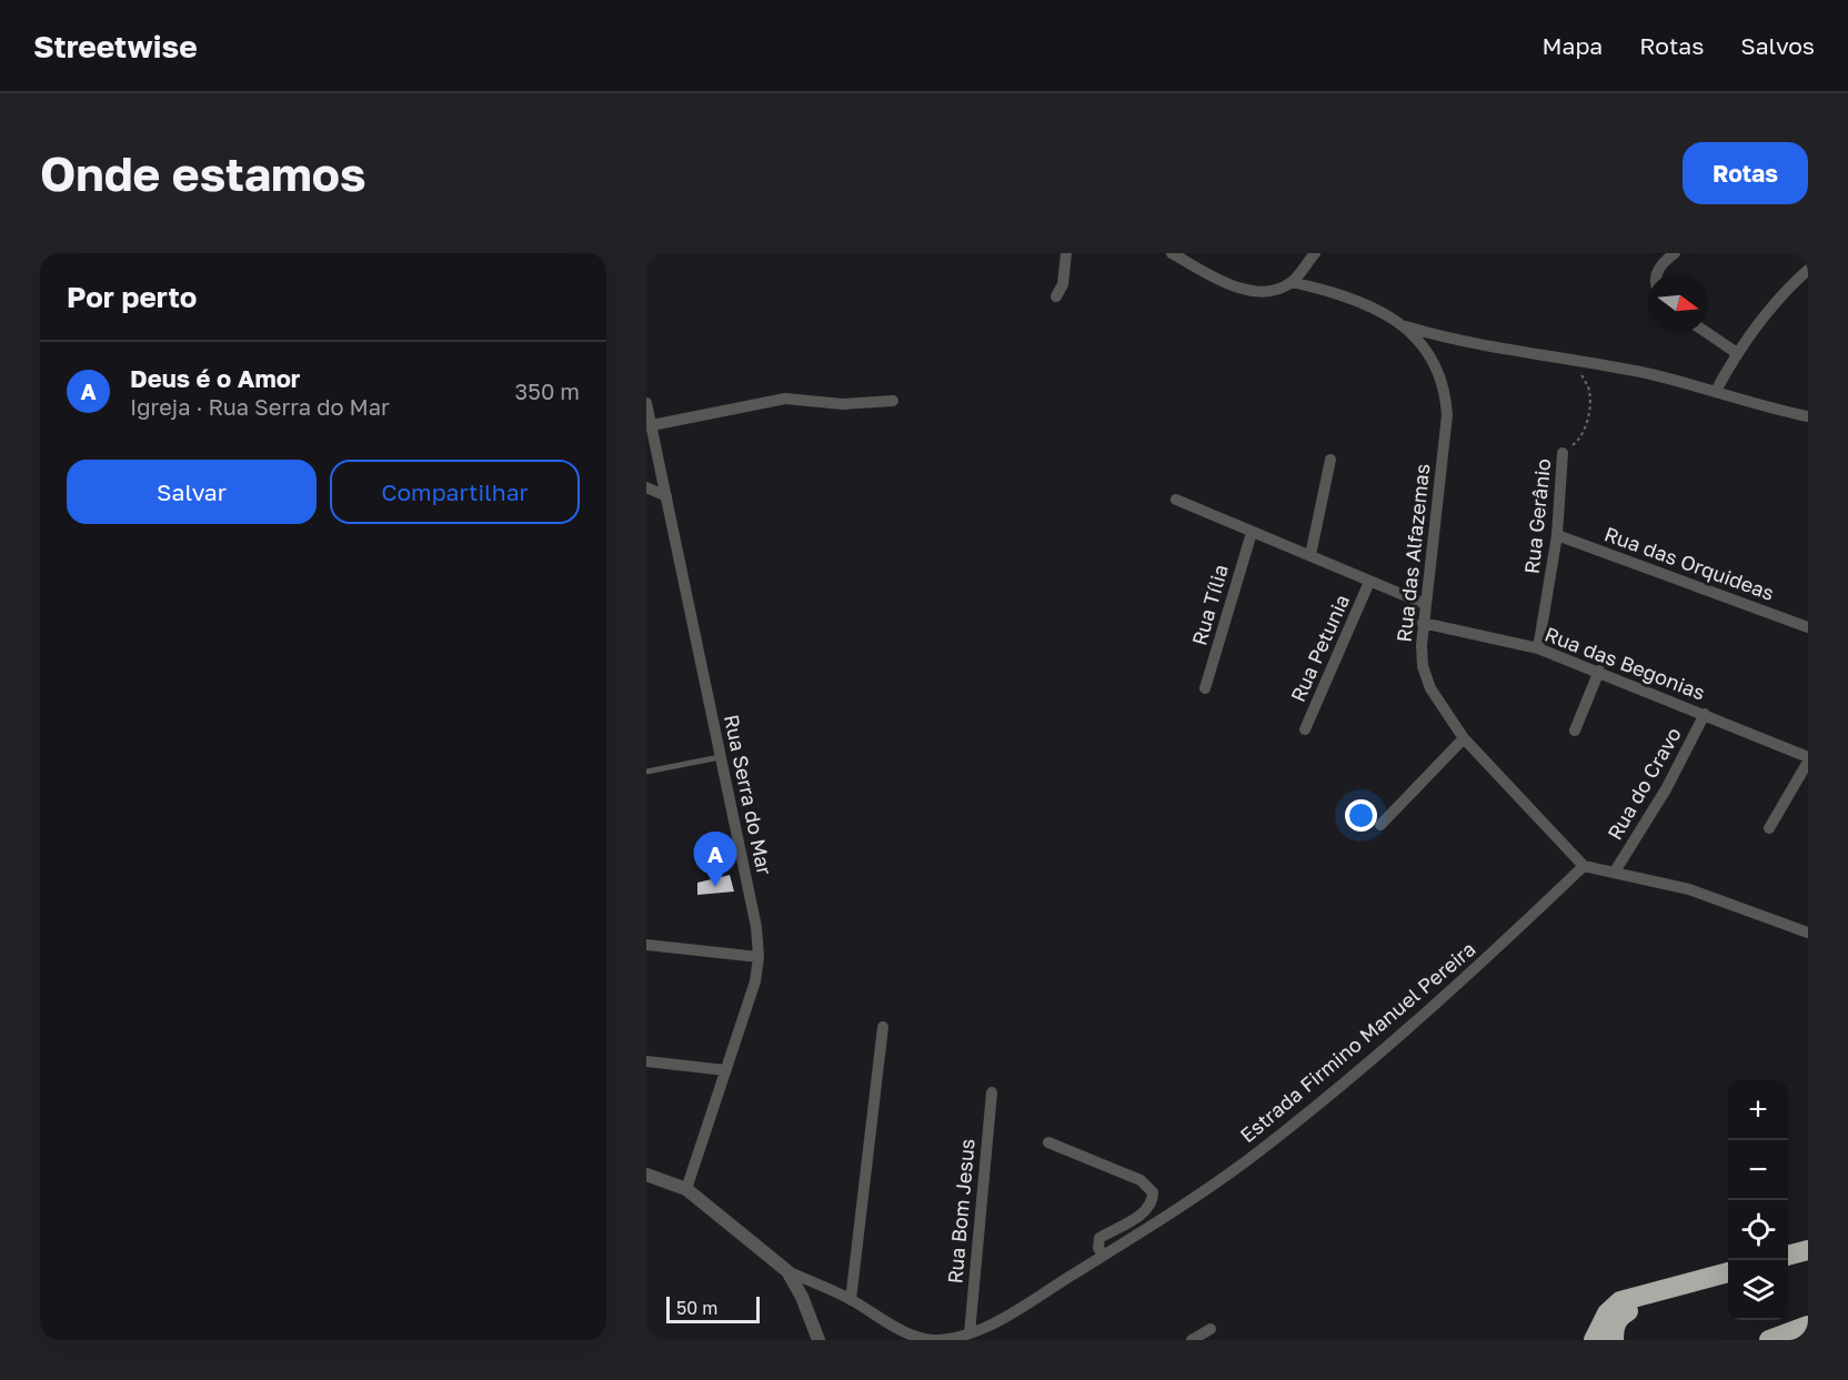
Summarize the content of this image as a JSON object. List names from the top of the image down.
{
  "streets": {
    "street": [
      "Rua Gerânio",
      "Rua das Alfazemas",
      "Rua das Orquideas",
      "Rua Tília",
      "Rua Petunia",
      "Rua das Begonias",
      "Rua do Cravo",
      "Rua Serra do Mar",
      "Estrada Firmino Manuel Pereira",
      "Rua Bom Jesus"
    ]
  },
  "crossings": [
    ["Rua Gerânio", "Rua das Orquideas"],
    ["Rua Gerânio", "Rua das Begonias"],
    ["Rua das Alfazemas", "Rua das Begonias"],
    ["Rua das Alfazemas", "Estrada Firmino Manuel Pereira"],
    ["Rua das Begonias", "Rua do Cravo"],
    ["Estrada Firmino Manuel Pereira", "Rua Bom Jesus"]
  ],
  "scale_bar": "50 m",
  "north": "right",
  "page": {
    "header": "Streetwise",
    "nav": ["Mapa", "Rotas", "Salvos"],
    "buttons": [
      "Rotas",
      ["Salvar", "Compartilhar"]
    ],
    "title": "Onde estamos",
    "heading": "Por perto",
    "list": [
      {
        "mark": "A",
        "name": "Deus é o Amor",
        "note": "Igreja · Rua Serra do Mar",
        "value": "350 m"
      }
    ],
    "pins": "A",
    "map_buttons": ["+", "−"],
    "scale": "50 m"
  }
}
